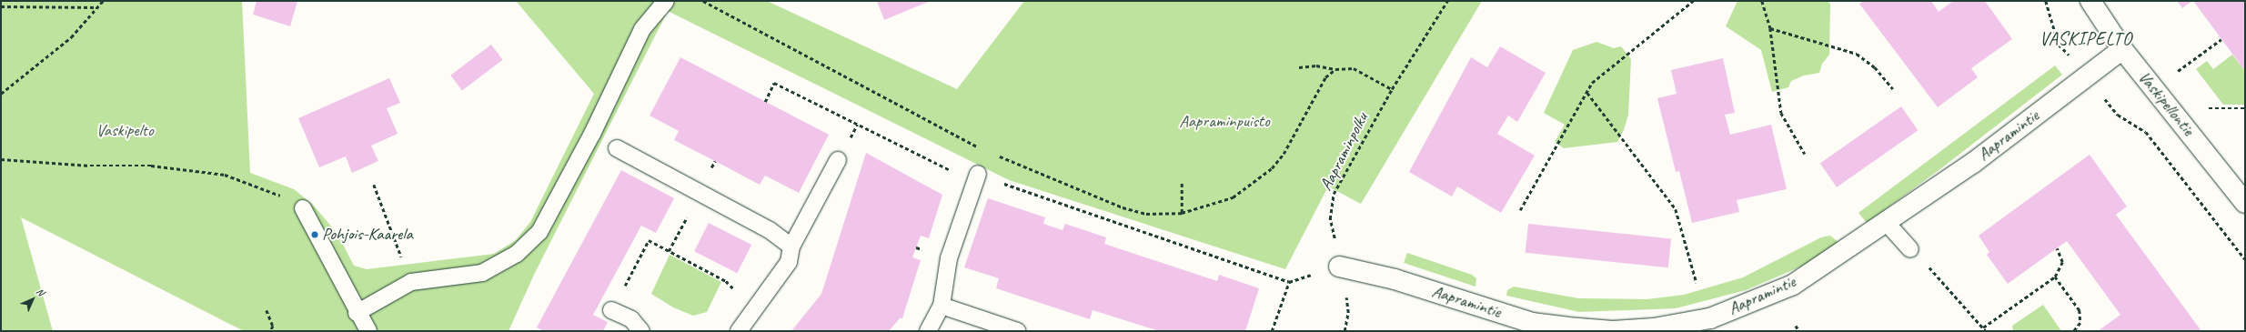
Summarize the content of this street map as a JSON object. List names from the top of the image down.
{
  "streets": {
    "street": ["Vaskipellontie", "Aapramintie"],
    "path": ["Aapraminpolku"]
  },
  "crossings": [
    ["Vaskipellontie", "Aapramintie"],
    ["Aapramintie", "Aapraminpolku"]
  ],
  "districts": ["VASKIPELTO"],
  "parks": ["Aapraminpuisto", "Vaskipelto"],
  "places": ["Pohjois-Kaarela"],
  "north": "top right"
}
